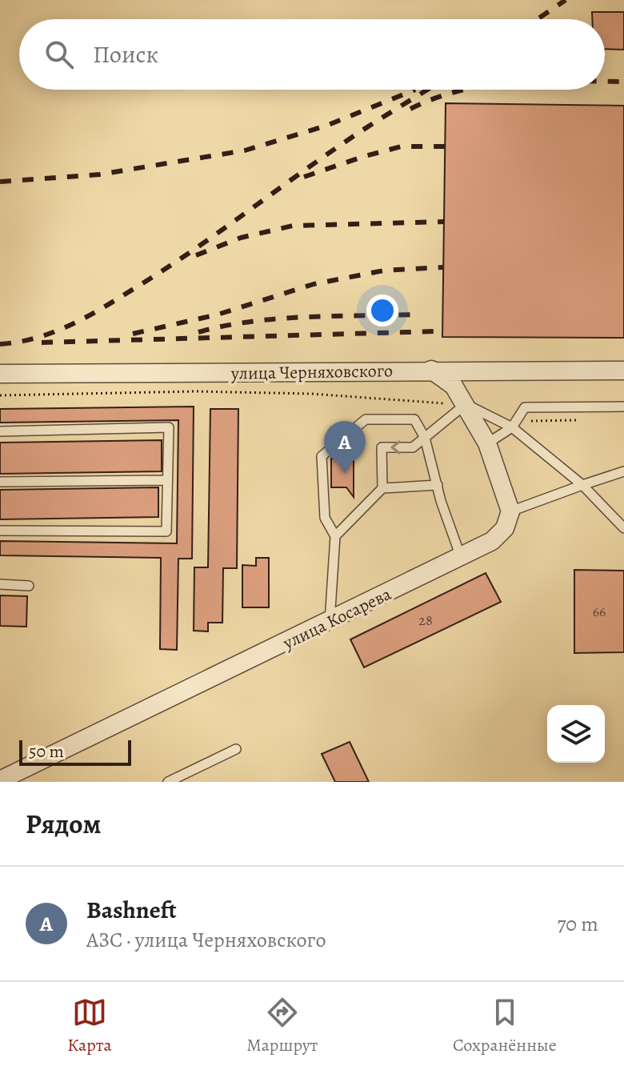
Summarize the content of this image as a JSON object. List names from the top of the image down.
{
  "streets": {
    "street": ["улица Черняховского", "улица Косарева"]
  },
  "house_numbers": ["66", "28"],
  "scale_bar": "50 m",
  "page": {
    "search": "Поиск",
    "pins": "A",
    "scale": "50 m",
    "heading": "Рядом",
    "list": [
      {
        "mark": "A",
        "name": "Bashneft",
        "note": "АЗС · улица Черняховского",
        "value": "70 m"
      }
    ],
    "nav": ["Карта", "Маршрут", "Сохранённые"]
  }
}
